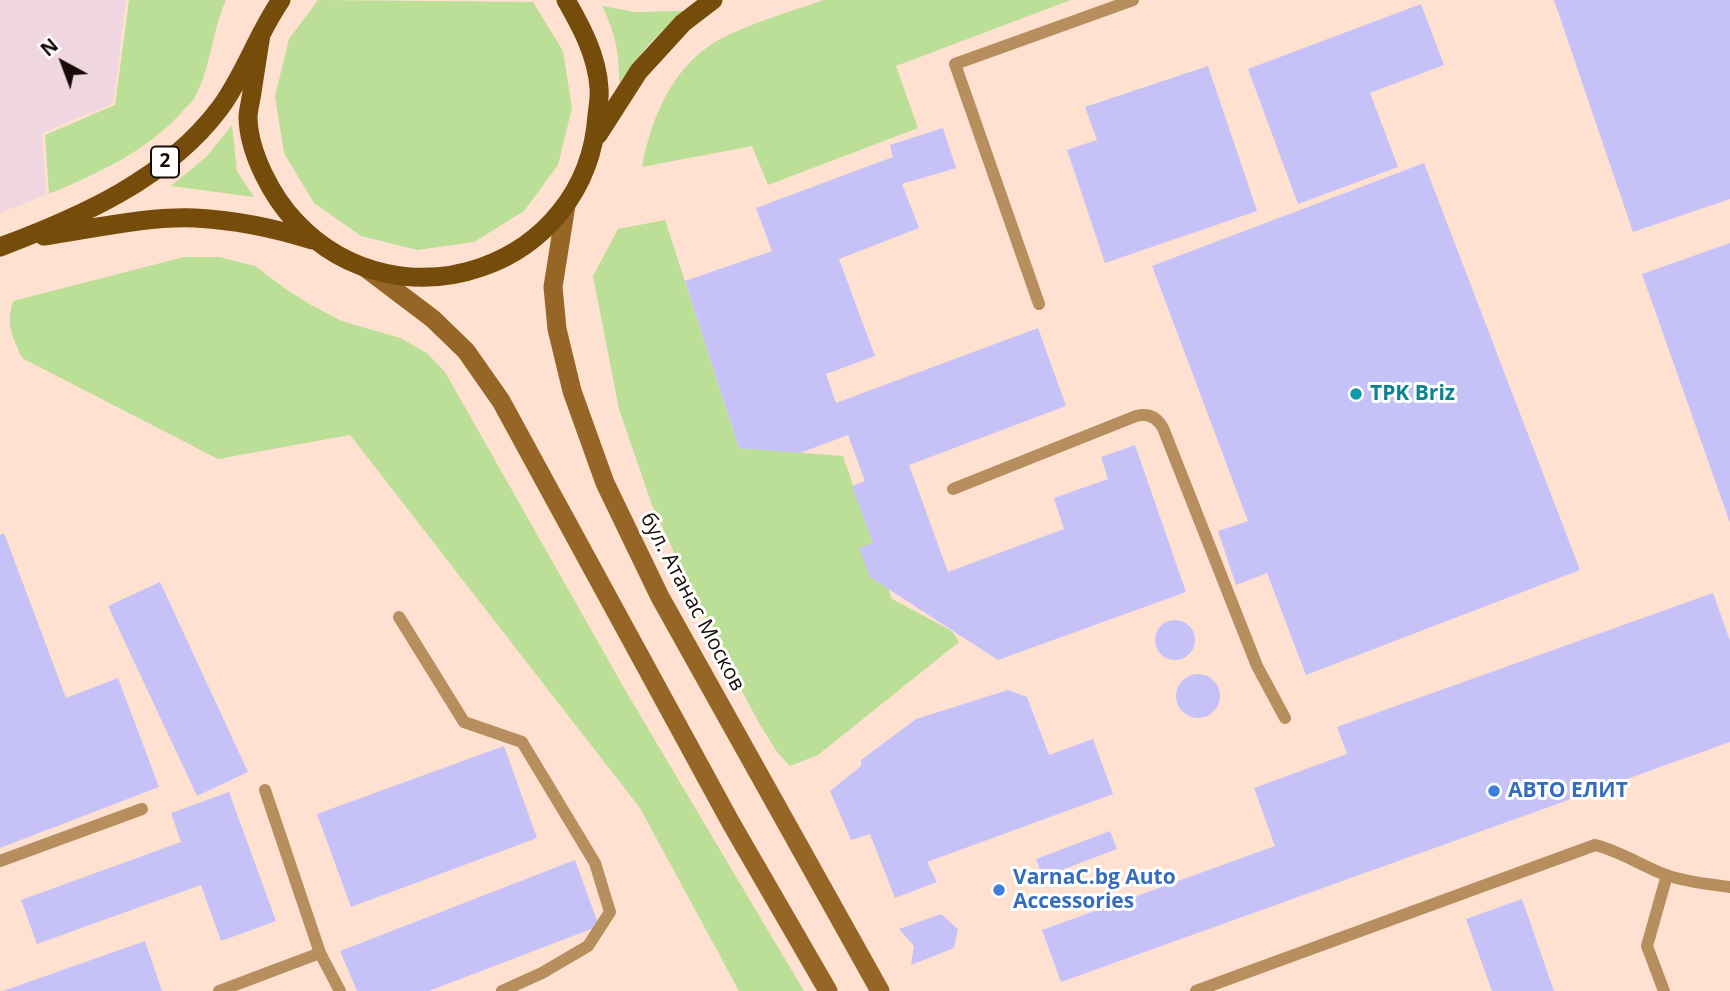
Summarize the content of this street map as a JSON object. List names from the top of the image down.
{
  "streets": {
    "main road": ["2", "бул. Атанас Москов"]
  },
  "crossings": [
    ["2", "бул. Атанас Москов"]
  ],
  "places": ["TPK Briz", "АВТО ЕЛИТ", "VarnaC.bg Auto Accessories"],
  "north": "top left"
}
